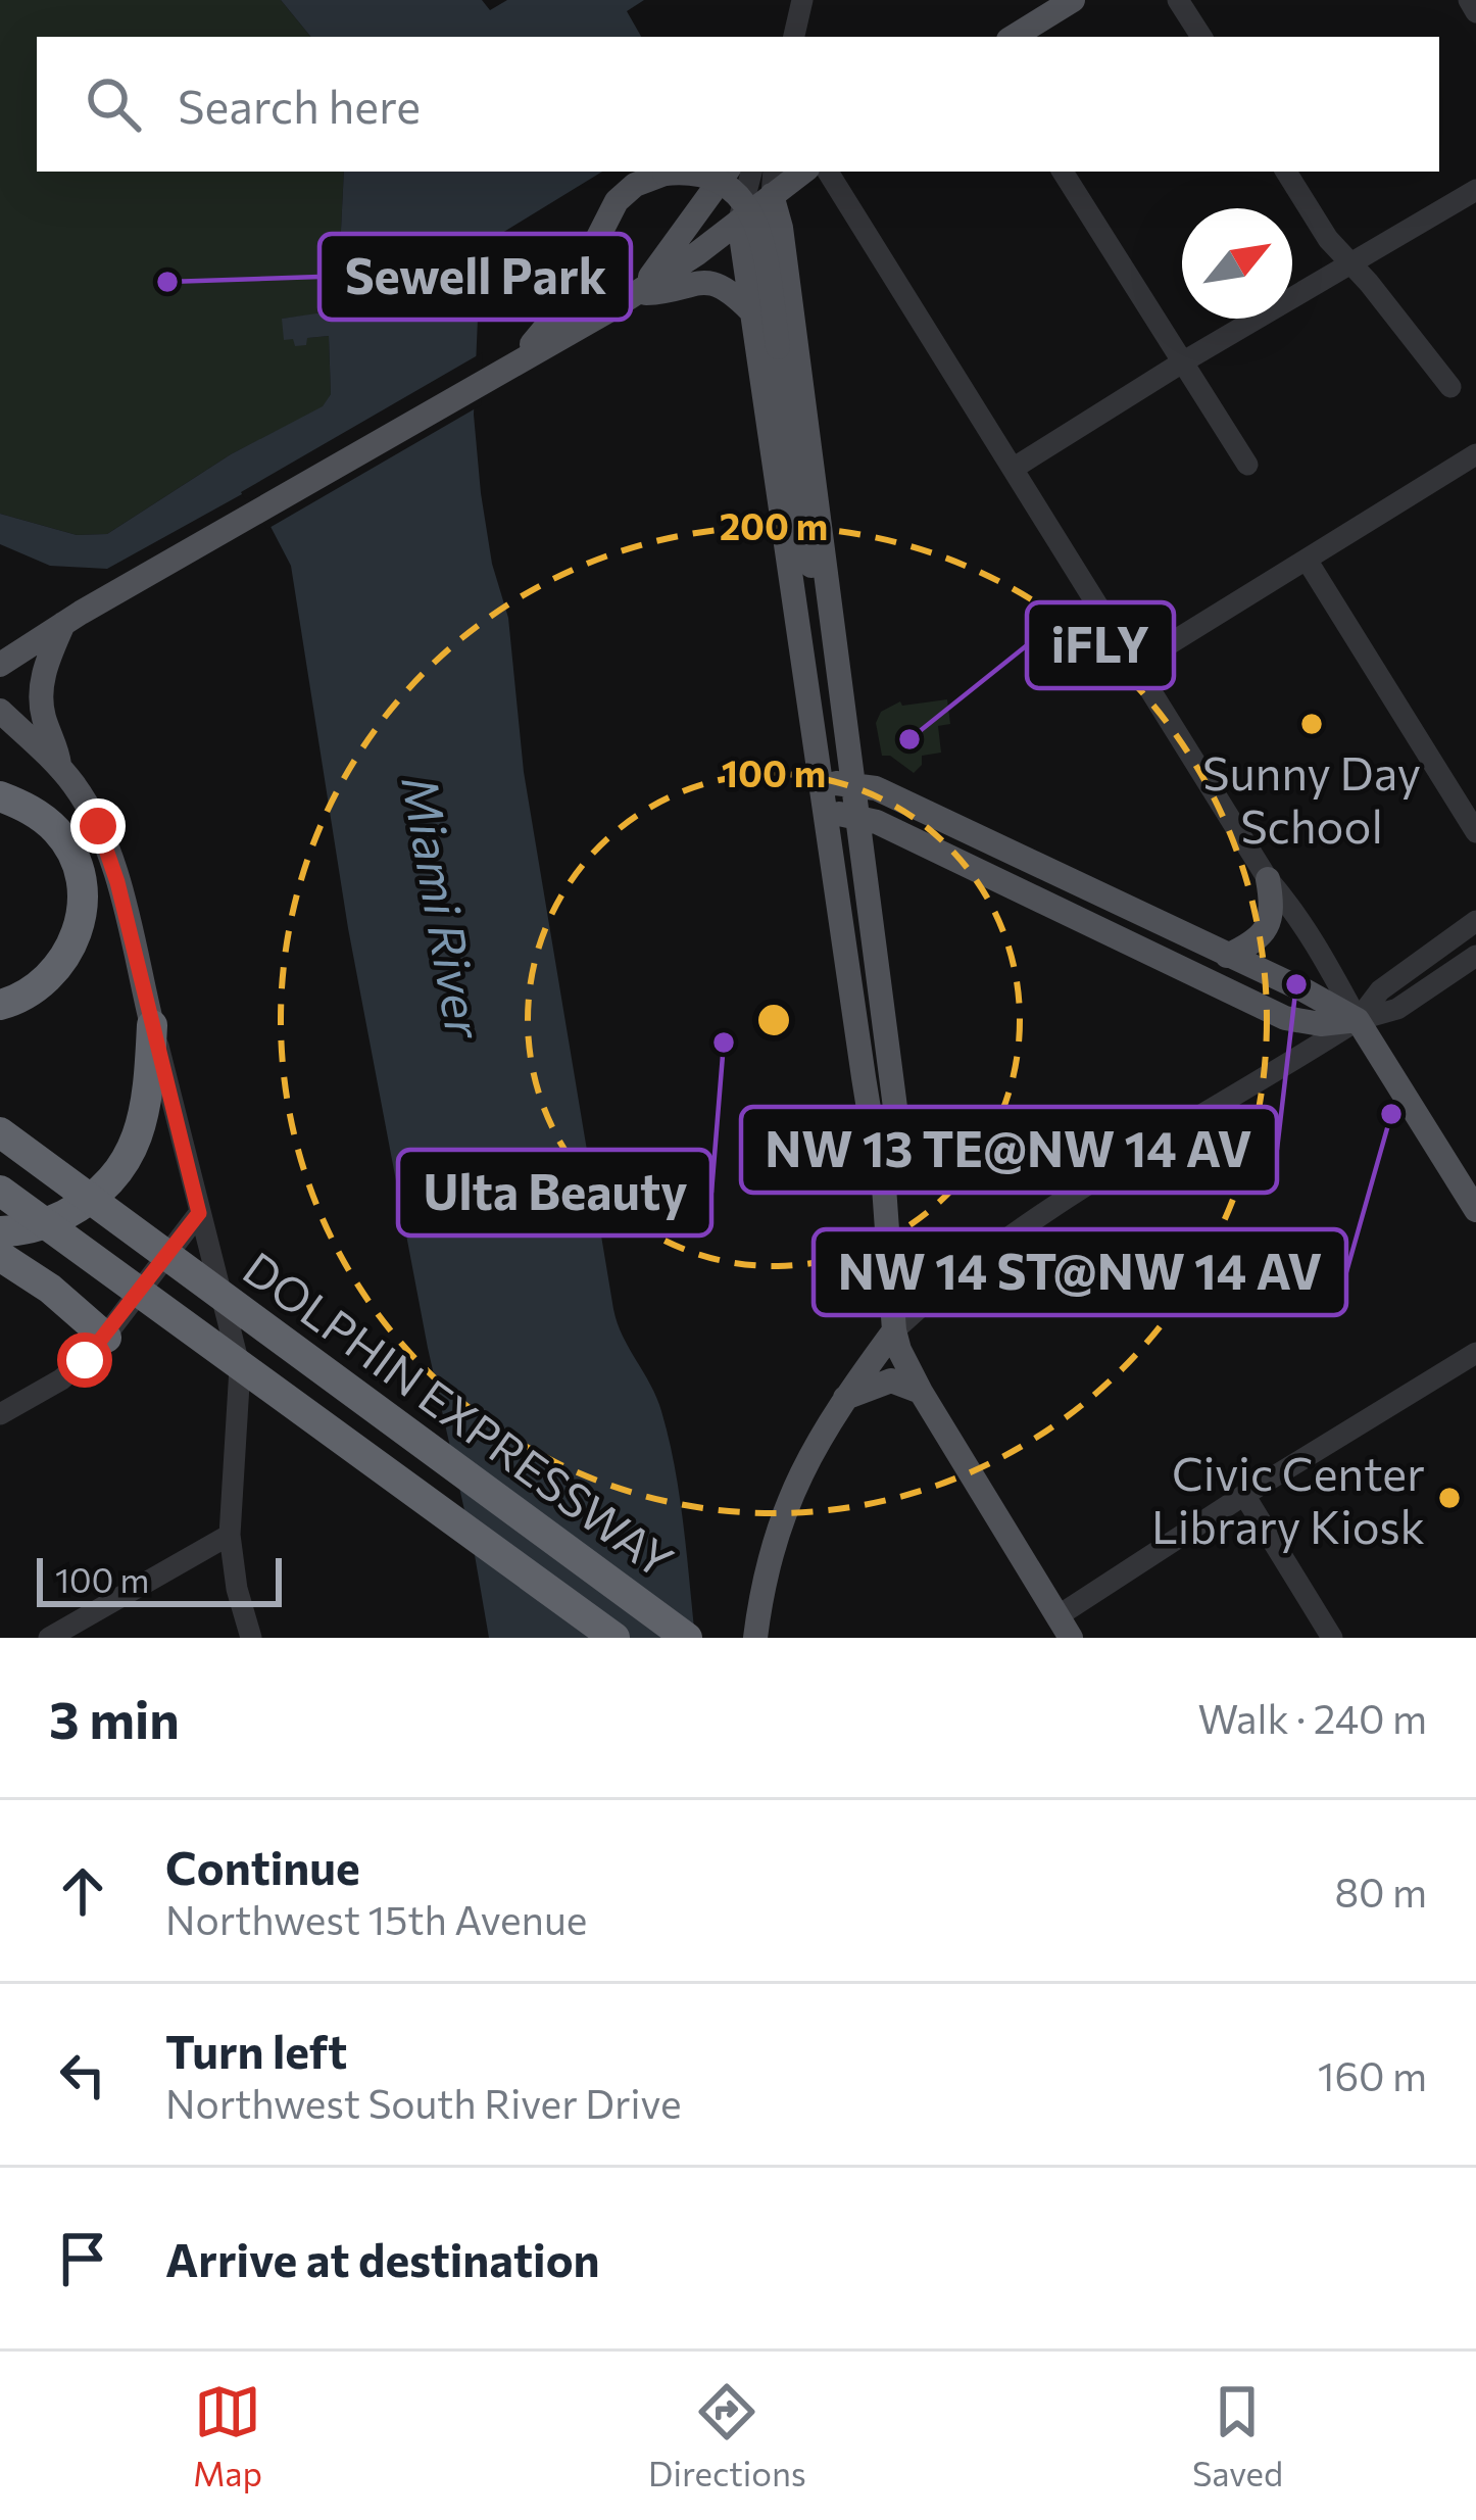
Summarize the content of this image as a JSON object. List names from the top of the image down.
{
  "streets": {
    "highway": ["DOLPHIN EXPRESSWAY"]
  },
  "water": ["Miami River"],
  "places": [
    "Sewell Park",
    "Sunny Day School",
    "iFLY",
    "NW 13 TE@NW 14 AV",
    "Ulta Beauty",
    "NW 14 ST@NW 14 AV",
    "Civic Center Library Kiosk"
  ],
  "scale_bar": "100 m",
  "north": "top right",
  "page": {
    "search": "Search here",
    "scale": "100 m",
    "heading": ["3 min", "Walk · 240 m"],
    "list": [
      ["Continue", "Northwest 15th Avenue", "80 m"],
      ["Turn left", "Northwest South River Drive", "160 m"],
      "Arrive at destination"
    ],
    "nav": ["Map", "Directions", "Saved"]
  },
  "rings": ["200 m", "100 m"]
}
